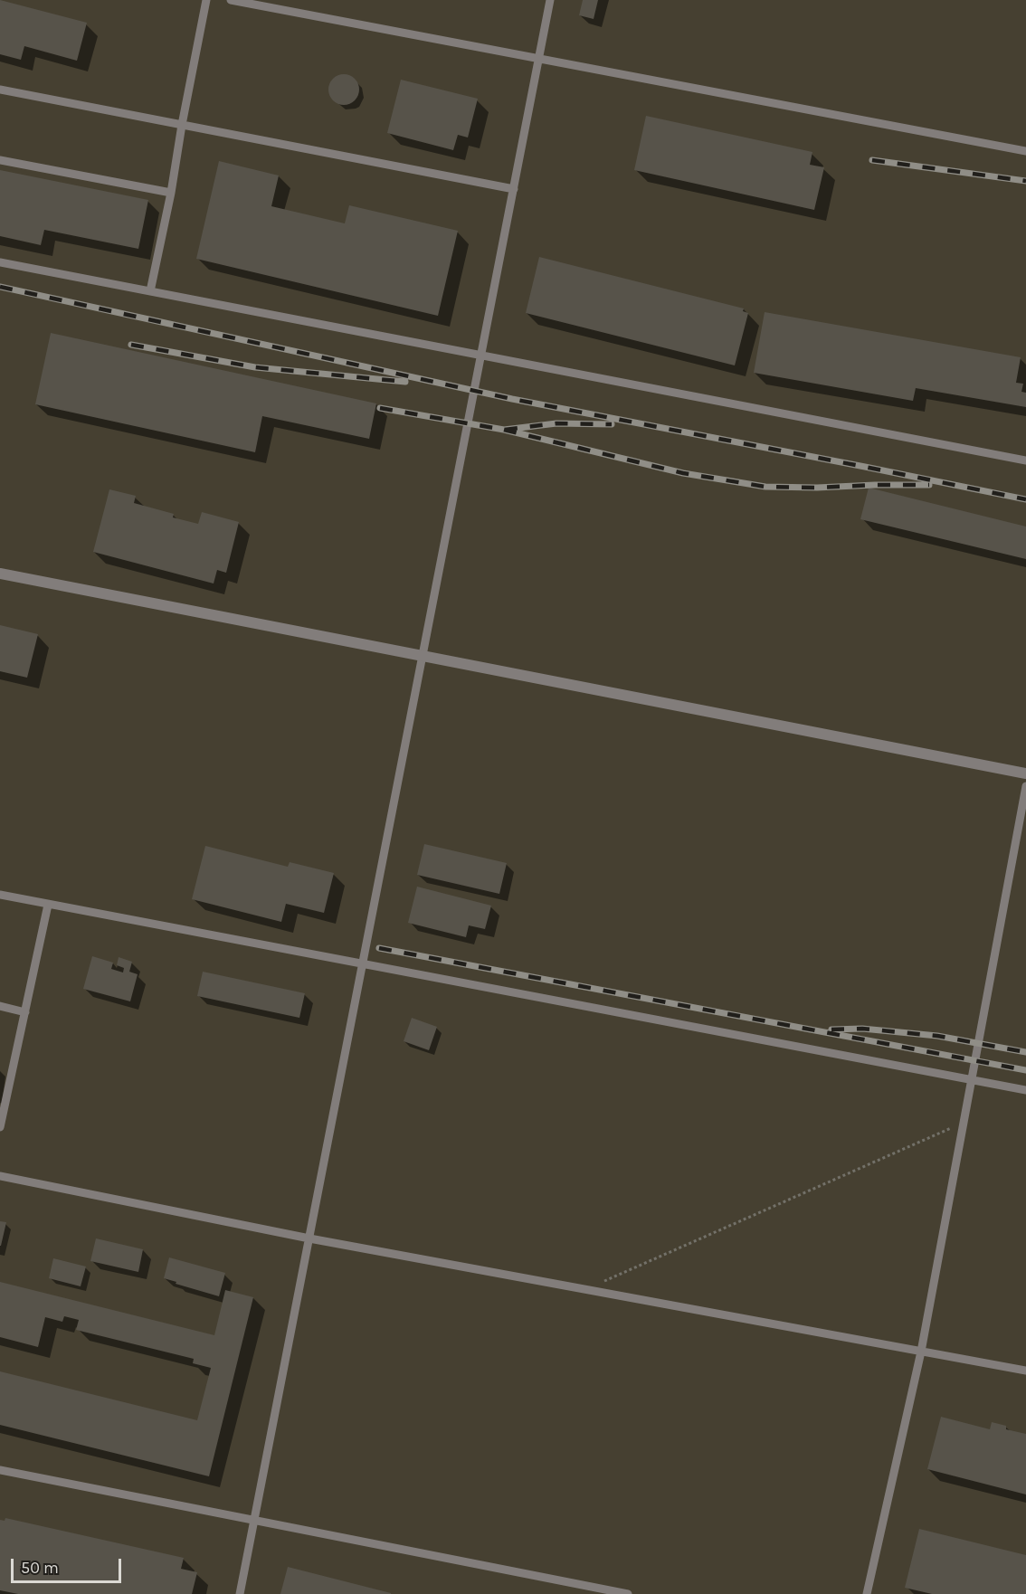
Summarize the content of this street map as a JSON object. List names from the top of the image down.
{
  "scale_bar": "50 m"
}
